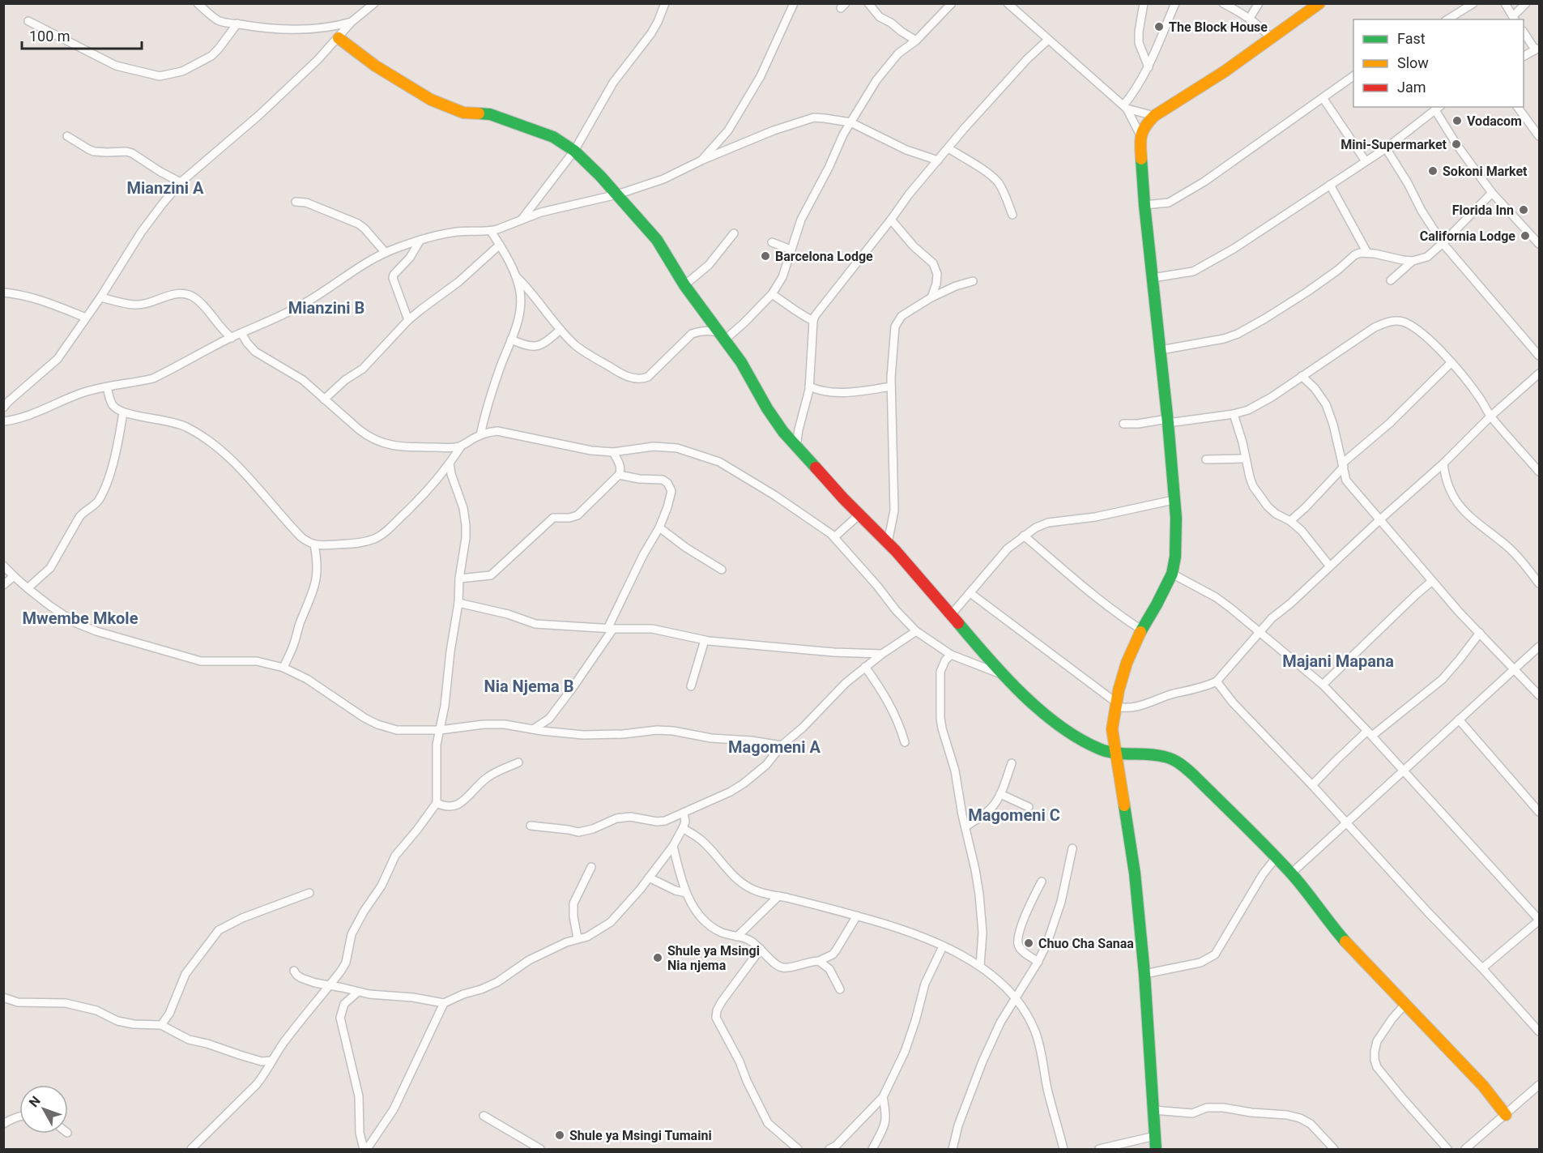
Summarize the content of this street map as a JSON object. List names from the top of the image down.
{
  "districts": [
    "Mianzini A",
    "Mianzini B",
    "Mwembe Mkole",
    "Majani Mapana",
    "Nia Njema B",
    "Magomeni A",
    "Magomeni C"
  ],
  "places": [
    "The Block House",
    "Vodacom",
    "Mini-Supermarket",
    "Sokoni Market",
    "Florida Inn",
    "California Lodge",
    "Barcelona Lodge",
    "Chuo Cha Sanaa",
    "Shule ya Msingi Nia njema",
    "Shule ya Msingi Tumaini"
  ],
  "legend": ["Fast", "Slow", "Jam"],
  "scale_bar": "100 m",
  "north": "top left"
}
